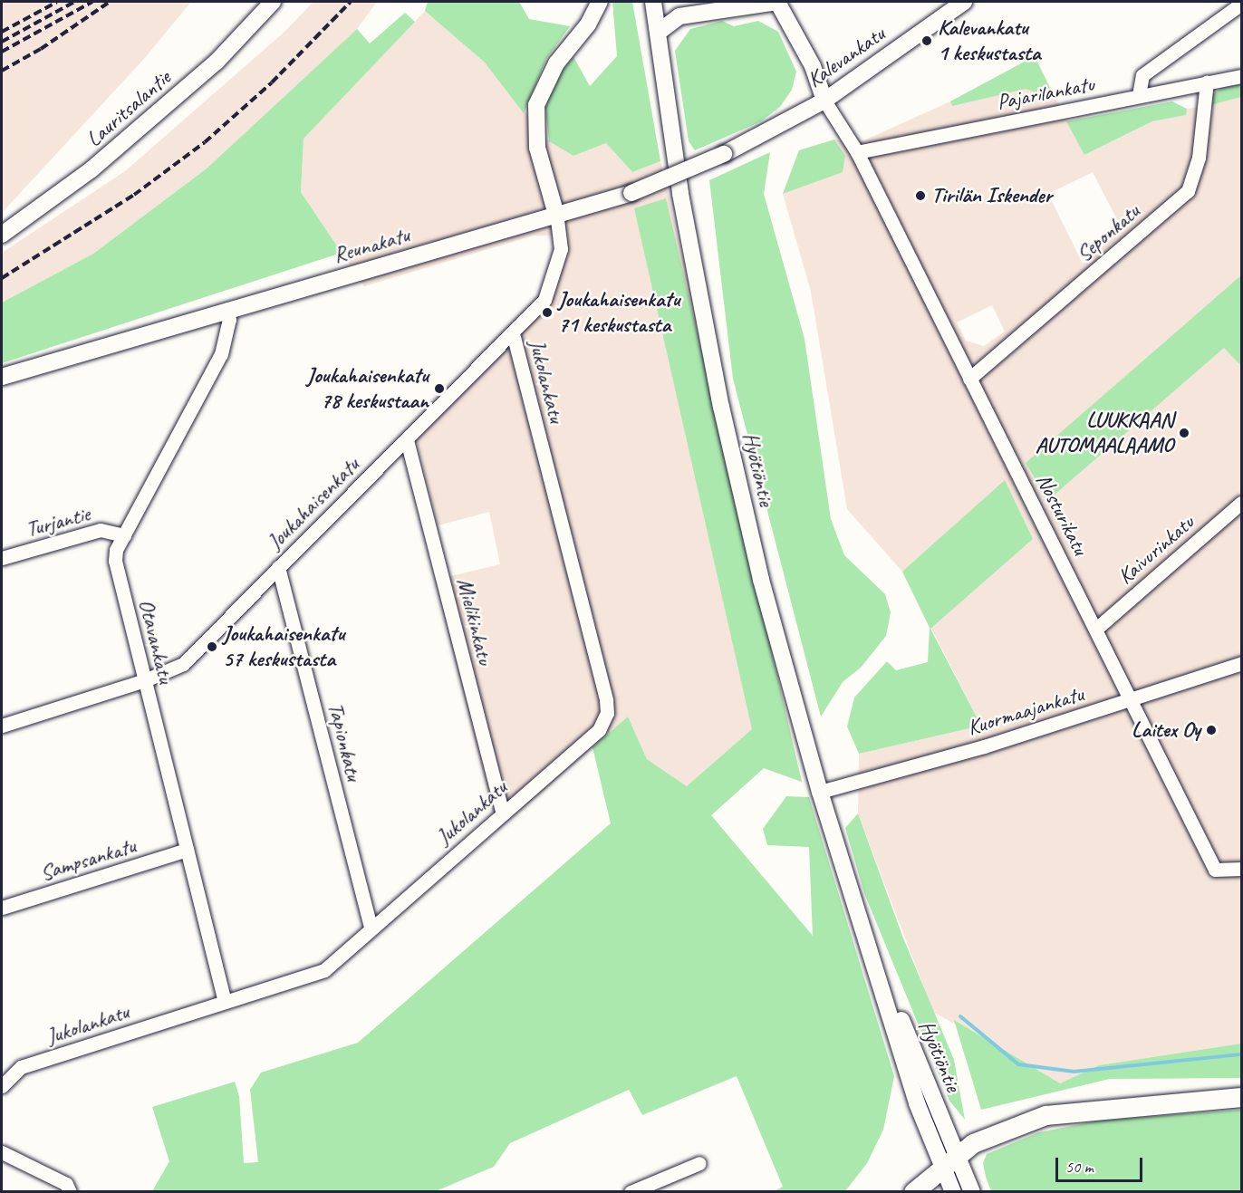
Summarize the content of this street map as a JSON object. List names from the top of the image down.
{
  "streets": {
    "main road": [
      "Kalevankatu",
      "Lauritsalantie",
      "Reunakatu",
      "Hyötiöntie"
    ],
    "street": [
      "Pajarilankatu",
      "Seponkatu",
      "Jukolankatu",
      "Joukahaisenkatu",
      "Nosturikatu",
      "Turjantie",
      "Kaivurinkatu",
      "Mielikinkatu",
      "Otavankatu",
      "Kuormaajankatu",
      "Tapionkatu",
      "Sampsankatu"
    ]
  },
  "crossings": [
    ["Kalevankatu", "Reunakatu"],
    ["Kalevankatu", "Nosturikatu"],
    ["Pajarilankatu", "Seponkatu"],
    ["Pajarilankatu", "Nosturikatu"],
    ["Seponkatu", "Nosturikatu"],
    ["Reunakatu", "Joukahaisenkatu"],
    ["Reunakatu", "Otavankatu"],
    ["Jukolankatu", "Joukahaisenkatu"],
    ["Jukolankatu", "Mielikinkatu"],
    ["Jukolankatu", "Otavankatu"],
    ["Jukolankatu", "Tapionkatu"],
    ["Hyötiöntie", "Kuormaajankatu"],
    ["Joukahaisenkatu", "Mielikinkatu"],
    ["Joukahaisenkatu", "Otavankatu"],
    ["Joukahaisenkatu", "Tapionkatu"],
    ["Nosturikatu", "Kaivurinkatu"],
    ["Nosturikatu", "Kuormaajankatu"],
    ["Turjantie", "Otavankatu"],
    ["Otavankatu", "Sampsankatu"]
  ],
  "places": [
    "Kalevankatu 1 keskustasta",
    "Tirilän Iskender",
    "Joukahaisenkatu 71 keskustasta",
    "Joukahaisenkatu 78 keskustaan",
    "LUUKKAAN AUTOMAALAAMO",
    "Joukahaisenkatu 57 keskustasta",
    "Laitex Oy"
  ],
  "scale_bar": "50 m"
}
